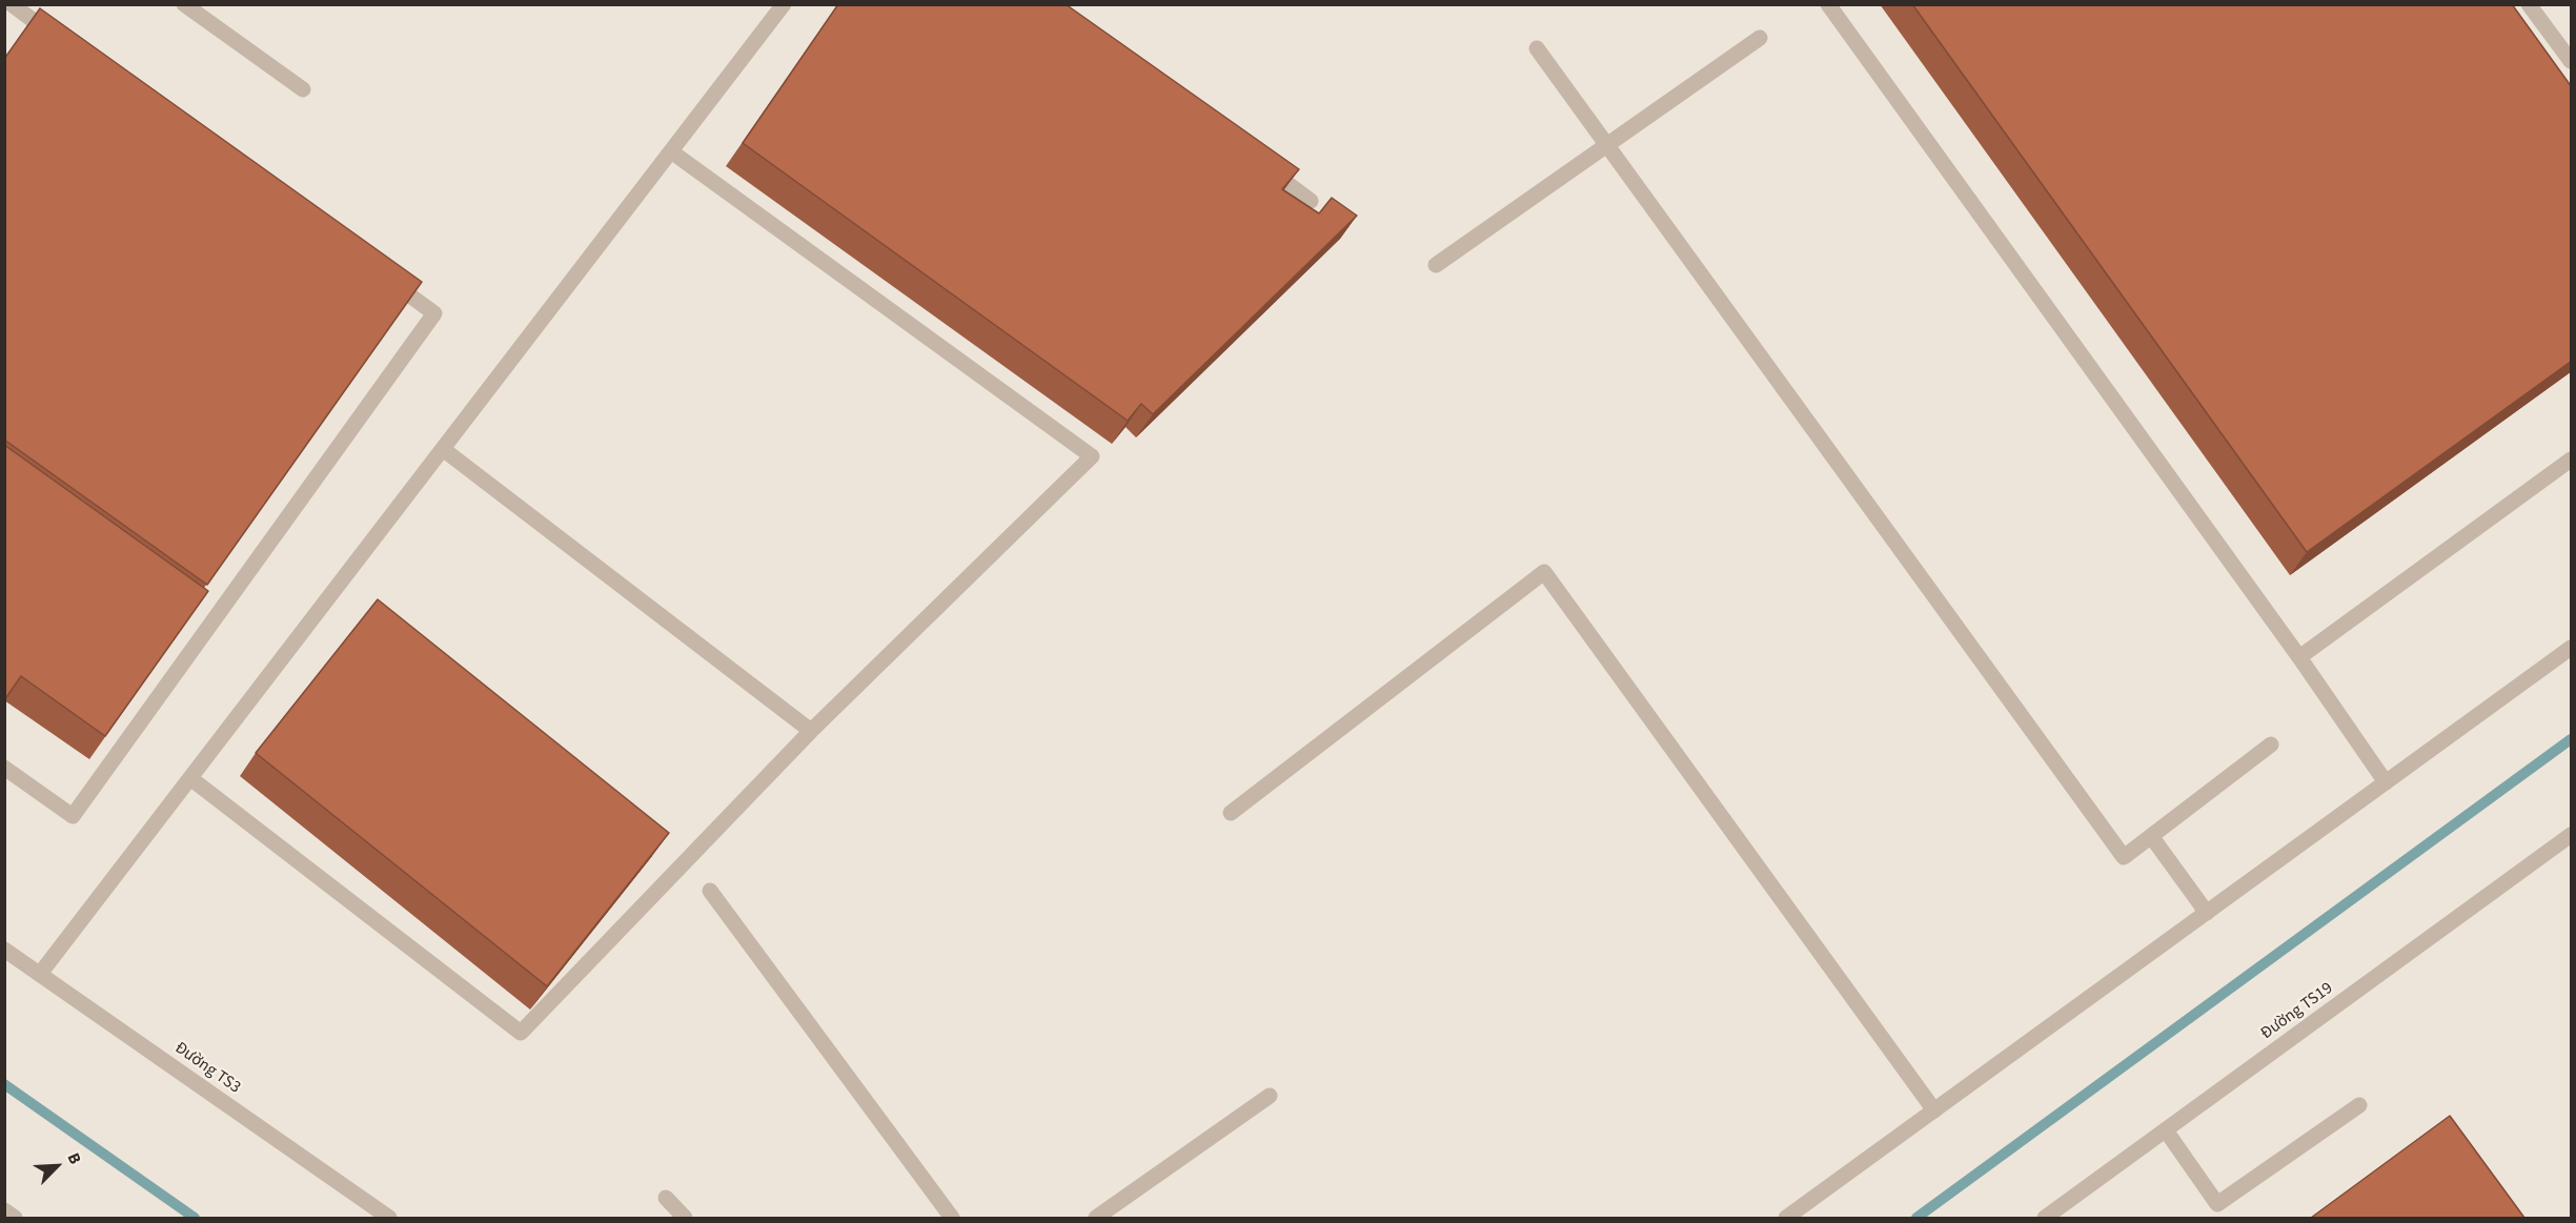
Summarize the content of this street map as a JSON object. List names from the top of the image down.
{
  "streets": {
    "street": ["Đường TS19", "Đường TS3"]
  },
  "north": "top right"
}
